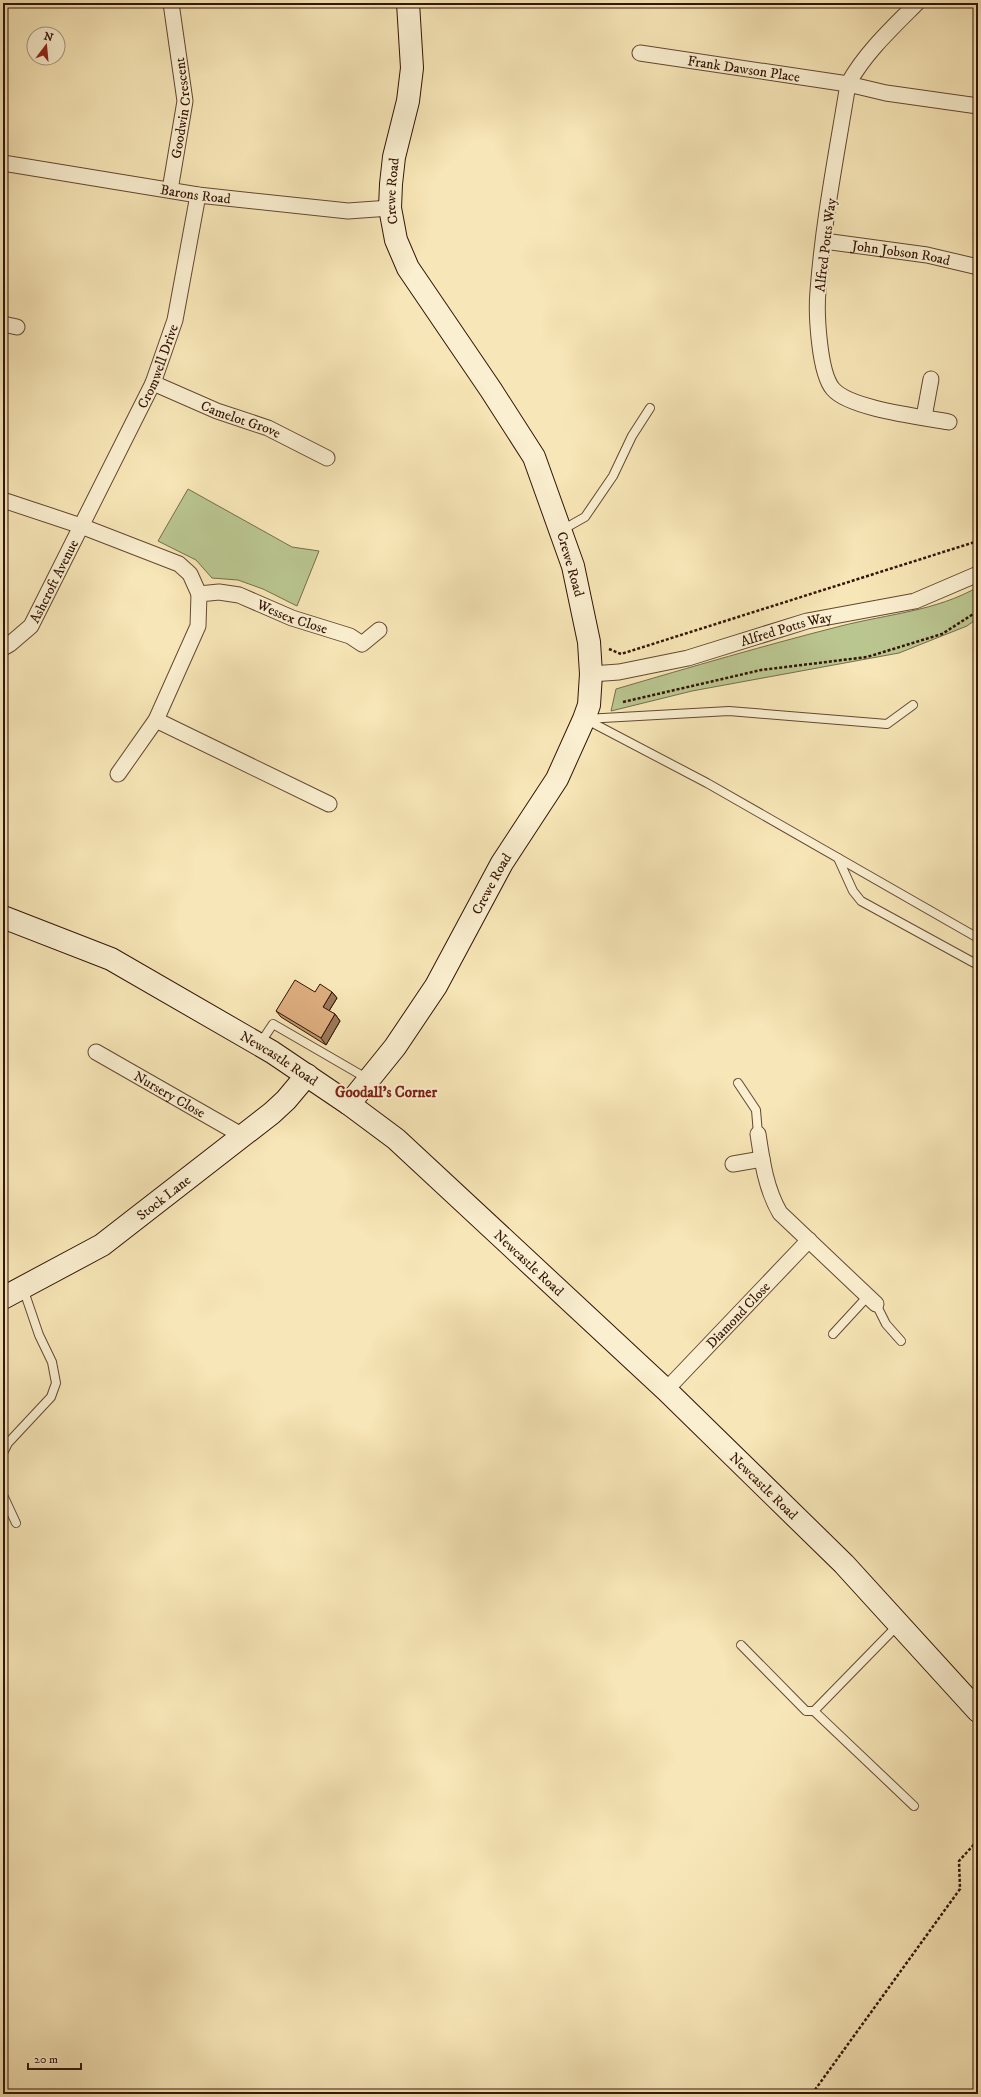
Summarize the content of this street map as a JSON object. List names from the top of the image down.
{
  "streets": {
    "main road": ["Crewe Road", "Newcastle Road", "Stock Lane"],
    "street": [
      "Frank Dawson Place",
      "Goodwin Crescent",
      "Barons Road",
      "Alfred Potts Way",
      "John Jobson Road",
      "Cromwell Drive",
      "Camelot Grove",
      "Ashcroft Avenue",
      "Wessex Close",
      "Nursery Close",
      "Diamond Close"
    ]
  },
  "crossings": [
    ["Frank Dawson Place", "Alfred Potts Way"],
    ["Goodwin Crescent", "Barons Road"],
    ["Crewe Road", "Barons Road"],
    ["Crewe Road", "Alfred Potts Way"],
    ["Crewe Road", "Newcastle Road"],
    ["Barons Road", "Cromwell Drive"],
    ["Alfred Potts Way", "John Jobson Road"],
    ["Cromwell Drive", "Camelot Grove"],
    ["Cromwell Drive", "Ashcroft Avenue"],
    ["Newcastle Road", "Stock Lane"],
    ["Newcastle Road", "Diamond Close"],
    ["Nursery Close", "Stock Lane"]
  ],
  "districts": ["Goodall's Corner"],
  "scale_bar": "20 m",
  "north": "top"
}
